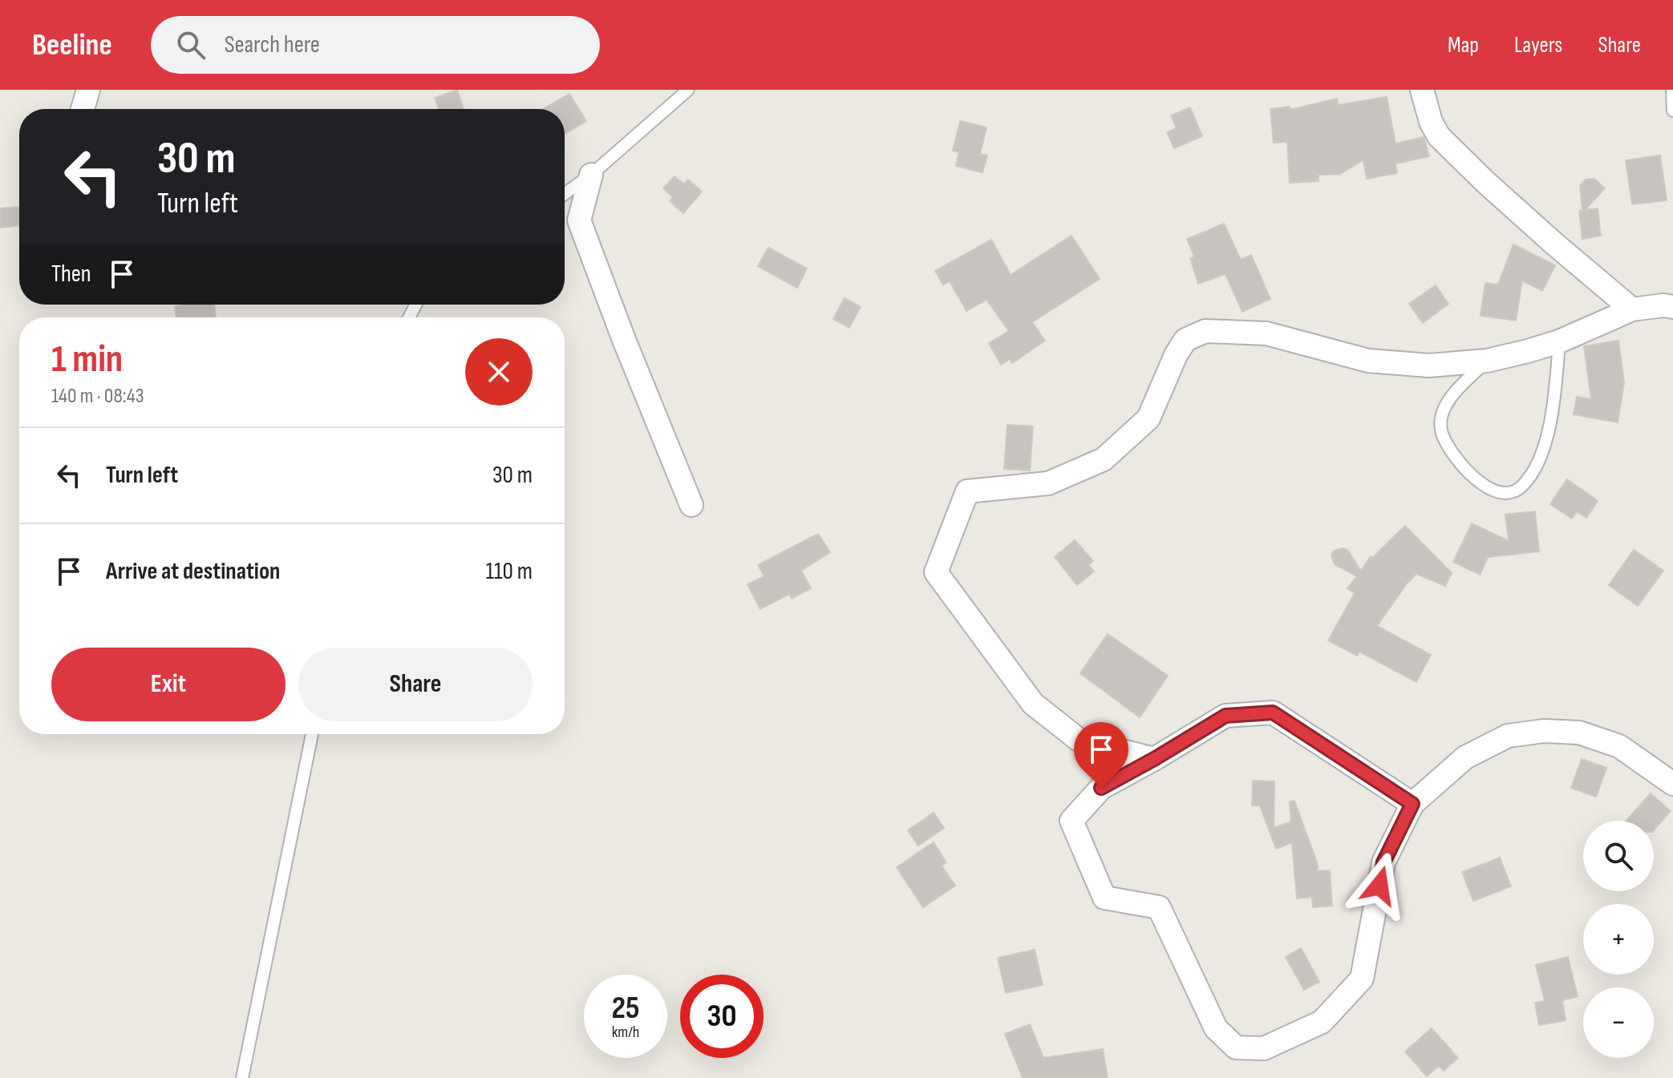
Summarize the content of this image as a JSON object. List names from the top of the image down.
{
  "page": {
    "header": "Beeline",
    "search": "Search here",
    "nav": ["Map", "Layers", "Share"],
    "turn": ["30 m", "Turn left"],
    "then": "Then",
    "heading": ["1 min", "140 m · 08:43"],
    "list": [
      {
        "name": "Turn left",
        "value": "30 m"
      },
      {
        "name": "Arrive at destination",
        "value": "110 m"
      }
    ],
    "buttons": ["Exit", "Share"],
    "map_buttons": ["+", "−"],
    "speed": "25 km/h",
    "limit": "30"
  }
}
